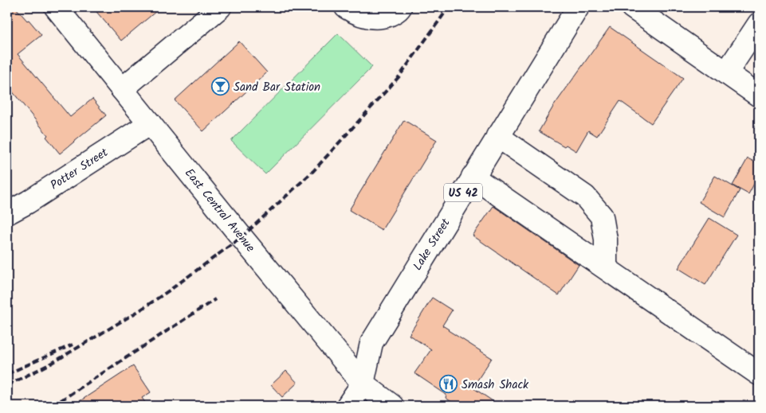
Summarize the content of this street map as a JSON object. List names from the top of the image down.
{
  "streets": {
    "main road": [
      "Potter Street",
      "US 42",
      "East Central Avenue",
      "Lake Street"
    ]
  },
  "crossings": [
    ["Potter Street", "East Central Avenue"],
    ["East Central Avenue", "Lake Street"]
  ],
  "places": {
    "bar": ["Sand Bar Station"],
    "restaurant": ["Smash Shack"]
  }
}
